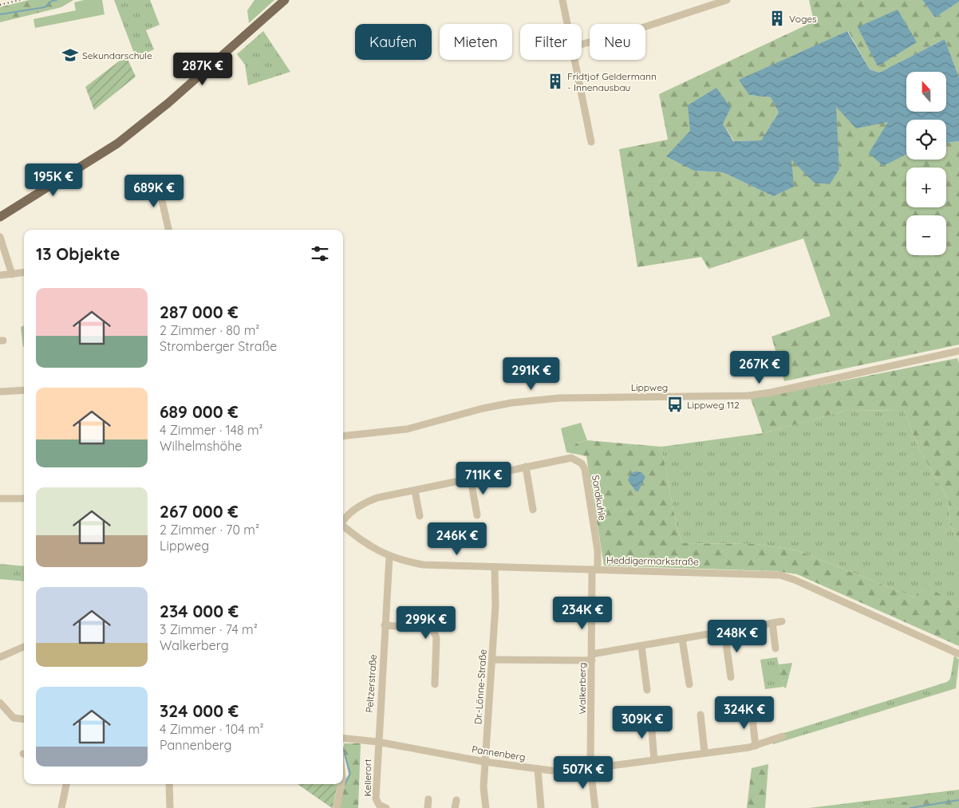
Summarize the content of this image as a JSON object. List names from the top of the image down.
{
  "streets": {
    "street": [
      "Lippweg",
      "Sandkuhle",
      "Heddigermarkstraße",
      "Peltzerstraße",
      "Dr.-Lönne-Straße",
      "Walkerberg",
      "Pannenberg",
      "Kellerort"
    ]
  },
  "crossings": [
    ["Sandkuhle", "Heddigermarkstraße"],
    ["Sandkuhle", "Walkerberg"],
    ["Heddigermarkstraße", "Peltzerstraße"],
    ["Heddigermarkstraße", "Dr.-Lönne-Straße"],
    ["Heddigermarkstraße", "Walkerberg"],
    ["Peltzerstraße", "Pannenberg"],
    ["Peltzerstraße", "Kellerort"],
    ["Dr.-Lönne-Straße", "Pannenberg"],
    ["Walkerberg", "Pannenberg"],
    ["Pannenberg", "Kellerort"]
  ],
  "places": {
    "building": ["Voges", "Fridtjof Geldermann - Innenausbau"],
    "school or university": ["Sekundarschule"],
    "bus stop": ["Lippweg 112"]
  },
  "north": "top",
  "page": {
    "chip": [
      "Kaufen",
      "Mieten",
      "Filter",
      "Neu"
    ],
    "price": [
      "287K €",
      "195K €",
      "689K €",
      "267K €",
      "291K €",
      "711K €",
      "246K €",
      "234K €",
      "299K €",
      "248K €",
      "324K €",
      "309K €",
      "507K €"
    ],
    "map_buttons": ["+", "−"],
    "heading": "13 Objekte",
    "list": [
      {
        "name": "287 000 €",
        "note": "2 Zimmer · 80 m² · Stromberger Straße"
      },
      {
        "name": "689 000 €",
        "note": "4 Zimmer · 148 m² · Wilhelmshöhe"
      },
      {
        "name": "267 000 €",
        "note": "2 Zimmer · 70 m² · Lippweg"
      },
      {
        "name": "234 000 €",
        "note": "3 Zimmer · 74 m² · Walkerberg"
      },
      {
        "name": "324 000 €",
        "note": "4 Zimmer · 104 m² · Pannenberg"
      }
    ]
  }
}
